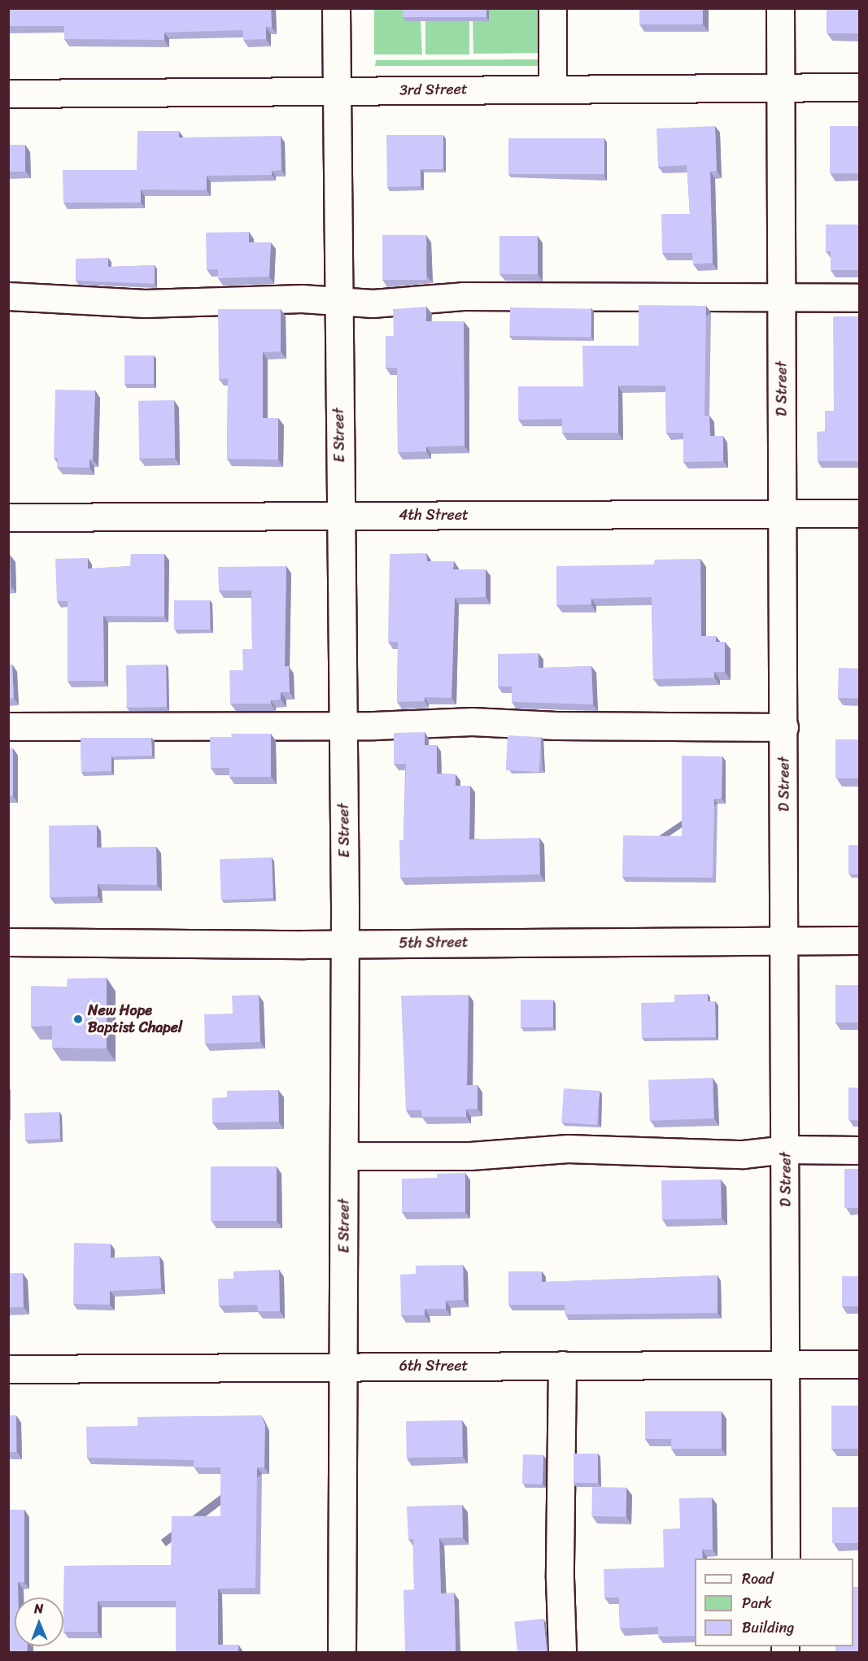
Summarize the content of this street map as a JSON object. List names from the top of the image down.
{
  "streets": {
    "street": [
      "3rd Street",
      "D Street",
      "E Street",
      "4th Street",
      "5th Street",
      "6th Street"
    ]
  },
  "crossings": [
    ["3rd Street", "D Street"],
    ["3rd Street", "E Street"],
    ["D Street", "4th Street"],
    ["D Street", "5th Street"],
    ["D Street", "6th Street"],
    ["E Street", "4th Street"],
    ["E Street", "5th Street"],
    ["E Street", "6th Street"]
  ],
  "places": ["New Hope Baptist Chapel"],
  "legend": ["Road", "Park", "Building"],
  "north": "top"
}
